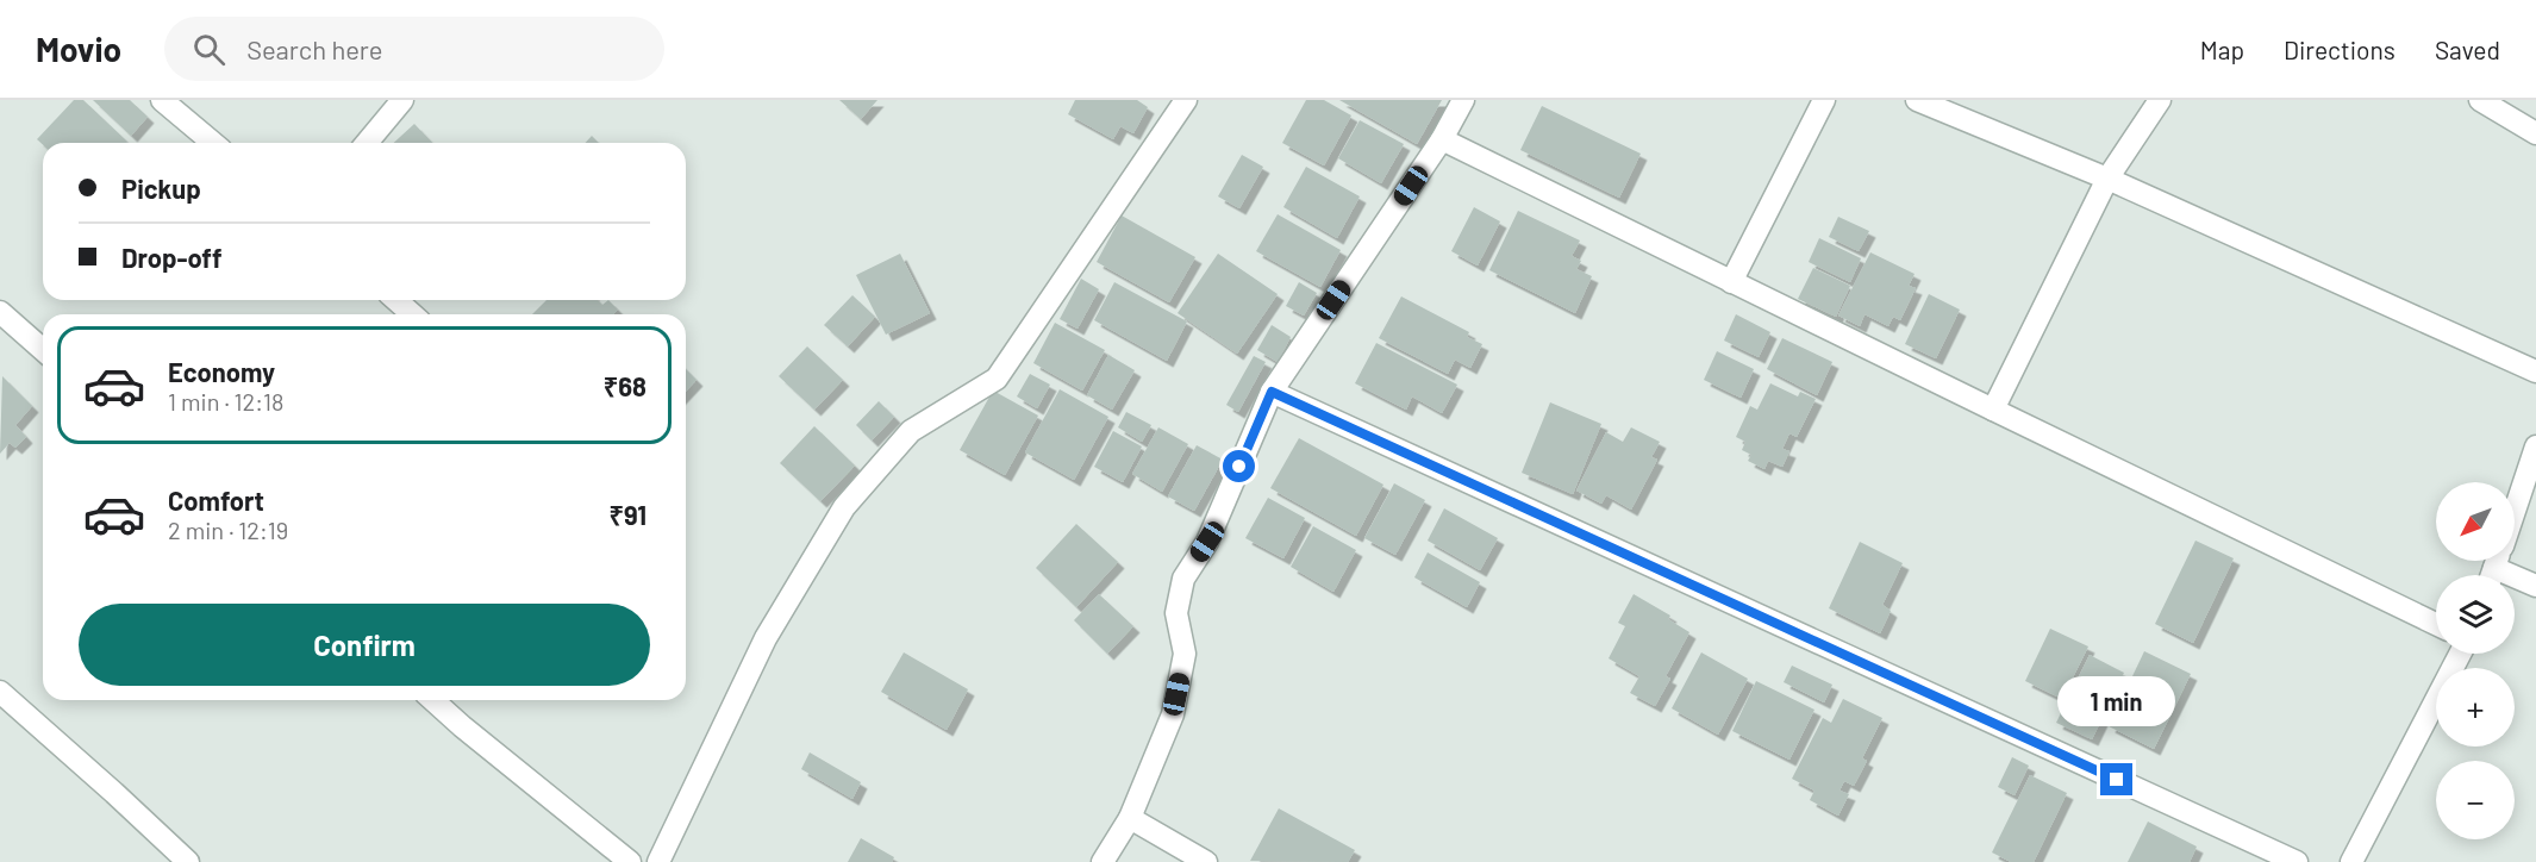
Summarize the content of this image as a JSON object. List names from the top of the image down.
{
  "north": "bottom left",
  "page": {
    "header": "Movio",
    "search": "Search here",
    "nav": ["Map", "Directions", "Saved"],
    "banner": ["Pickup", "Drop-off"],
    "list": [
      {
        "name": "Economy",
        "note": "1 min · 12:18",
        "value": "₹68"
      },
      {
        "name": "Comfort",
        "note": "2 min · 12:19",
        "value": "₹91"
      }
    ],
    "map_buttons": ["+", "−"],
    "buttons": "Confirm",
    "bubble": "1 min"
  }
}
